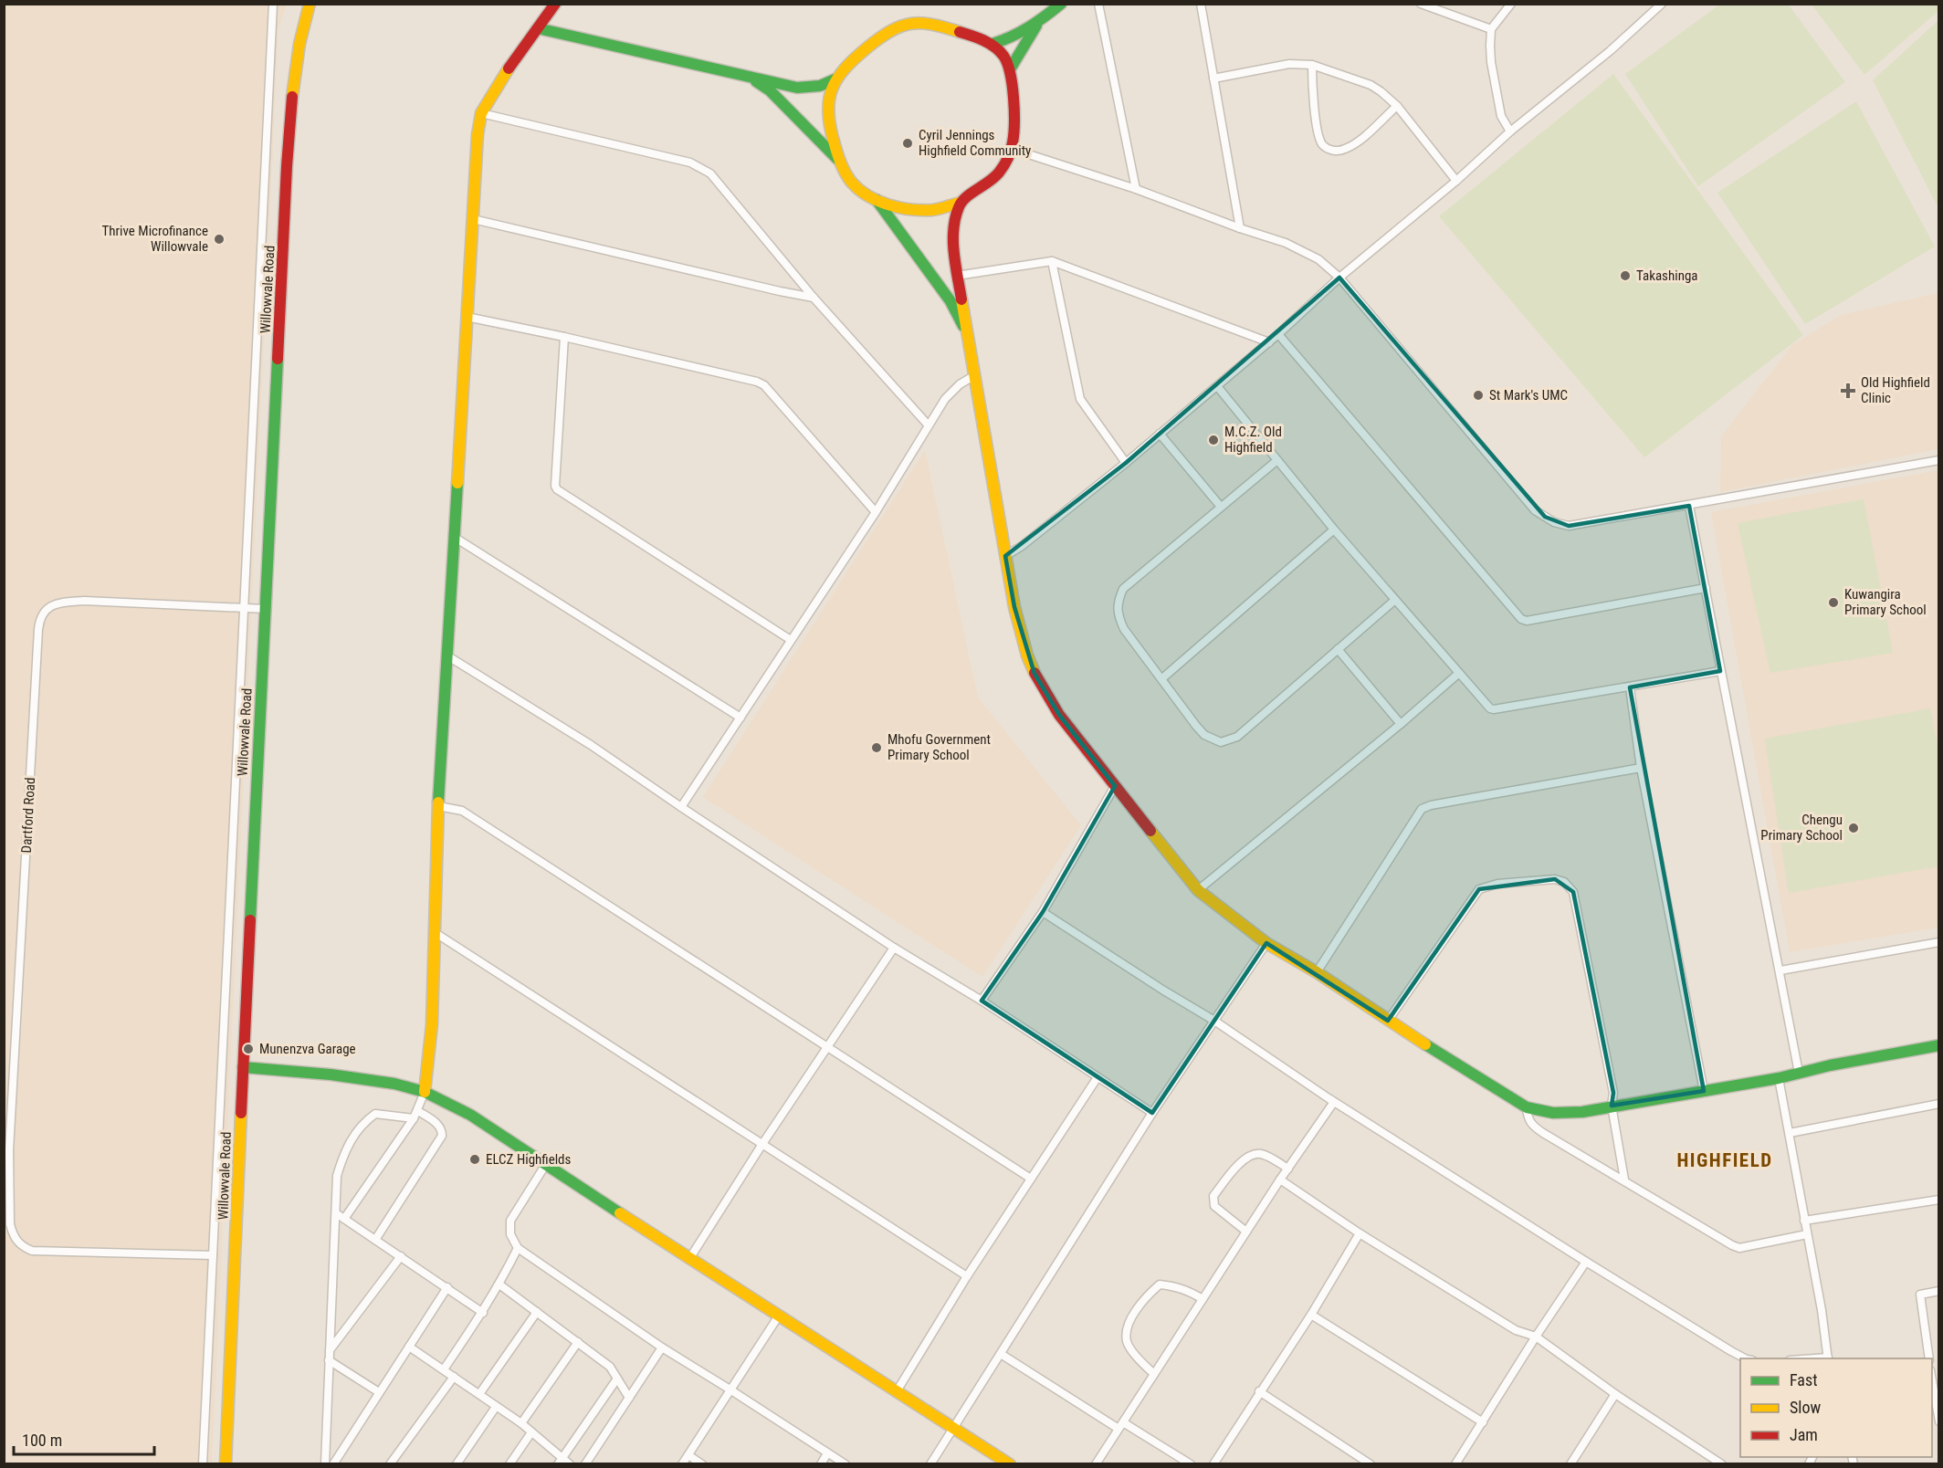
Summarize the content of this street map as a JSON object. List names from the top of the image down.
{
  "streets": {
    "street": ["Willowvale Road", "Dartford Road"]
  },
  "crossings": [
    ["Willowvale Road", "Dartford Road"]
  ],
  "districts": ["HIGHFIELD"],
  "places": {
    "other": [
      "Cyril Jennings Highfield Community",
      "Thrive Microfinance Willowvale",
      "Takashinga",
      "St Mark's UMC",
      "M.C.Z. Old Highfield",
      "Kuwangira Primary School",
      "Mhofu Government Primary School",
      "Chengu Primary School",
      "Munenzva Garage",
      "ELCZ Highfields"
    ],
    "health": ["Old Highfield Clinic"]
  },
  "legend": ["Fast", "Slow", "Jam"],
  "scale_bar": "100 m"
}
